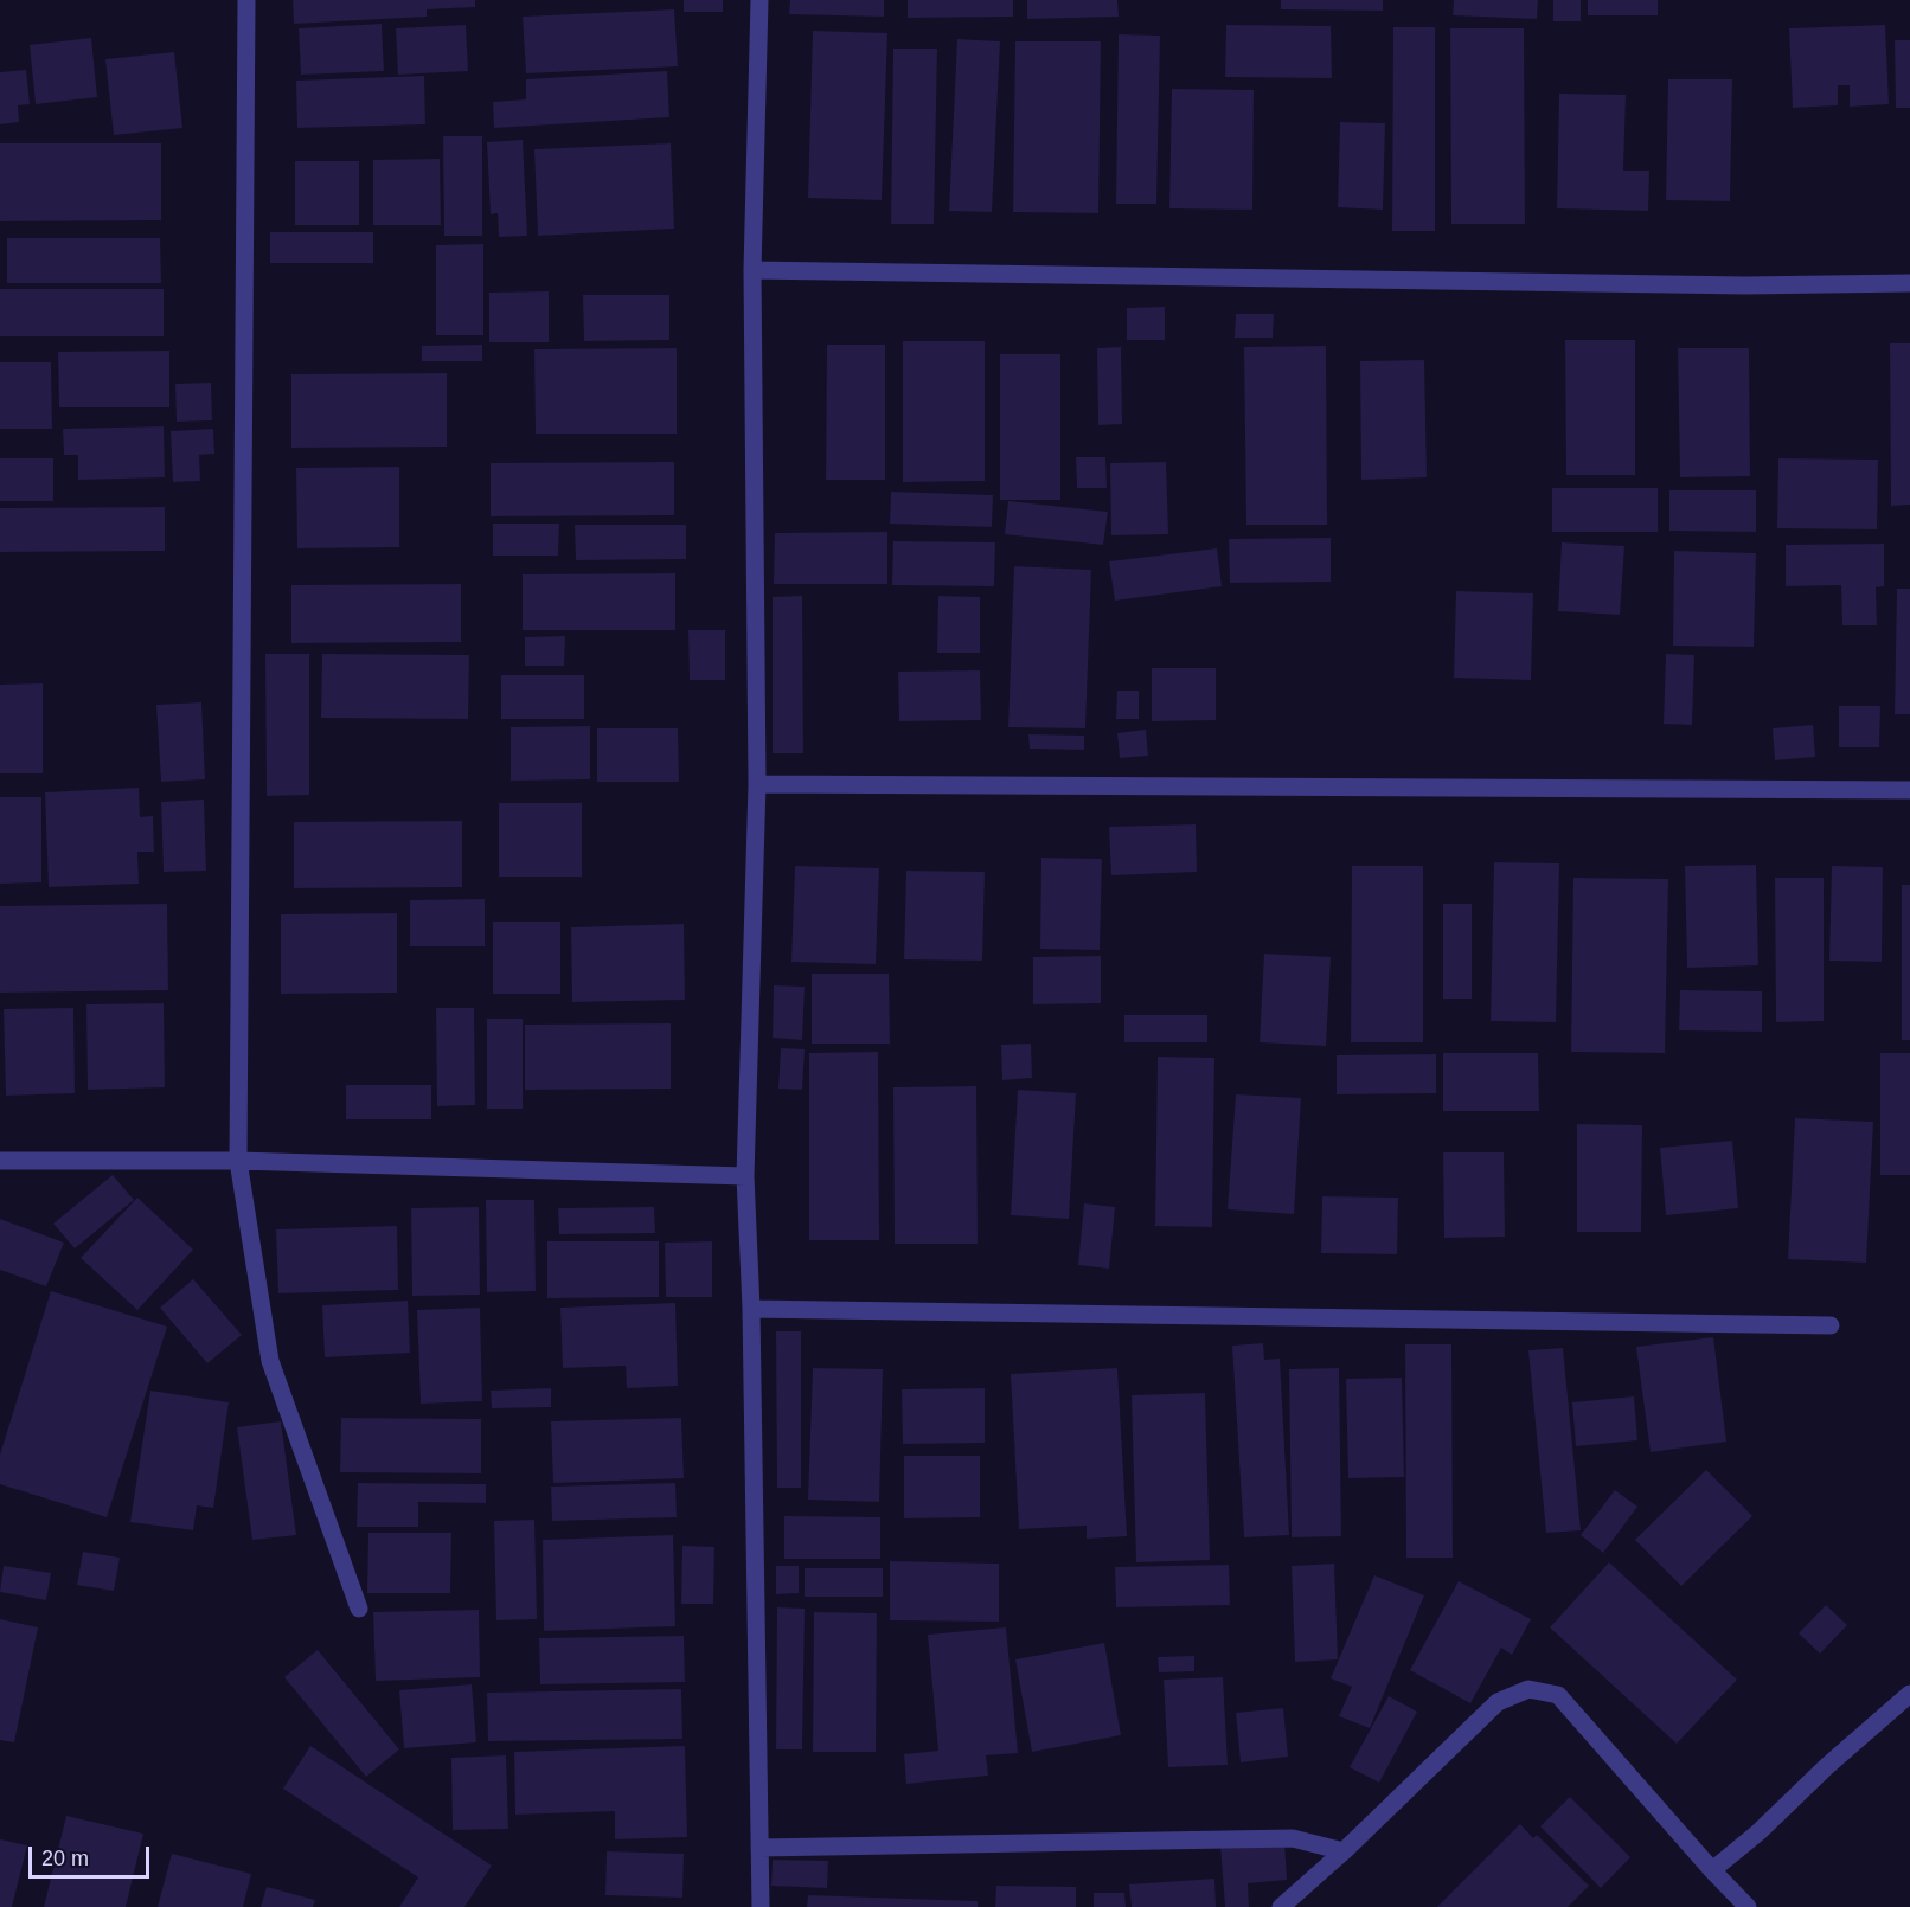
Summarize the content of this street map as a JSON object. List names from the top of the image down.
{
  "scale_bar": "20 m"
}
